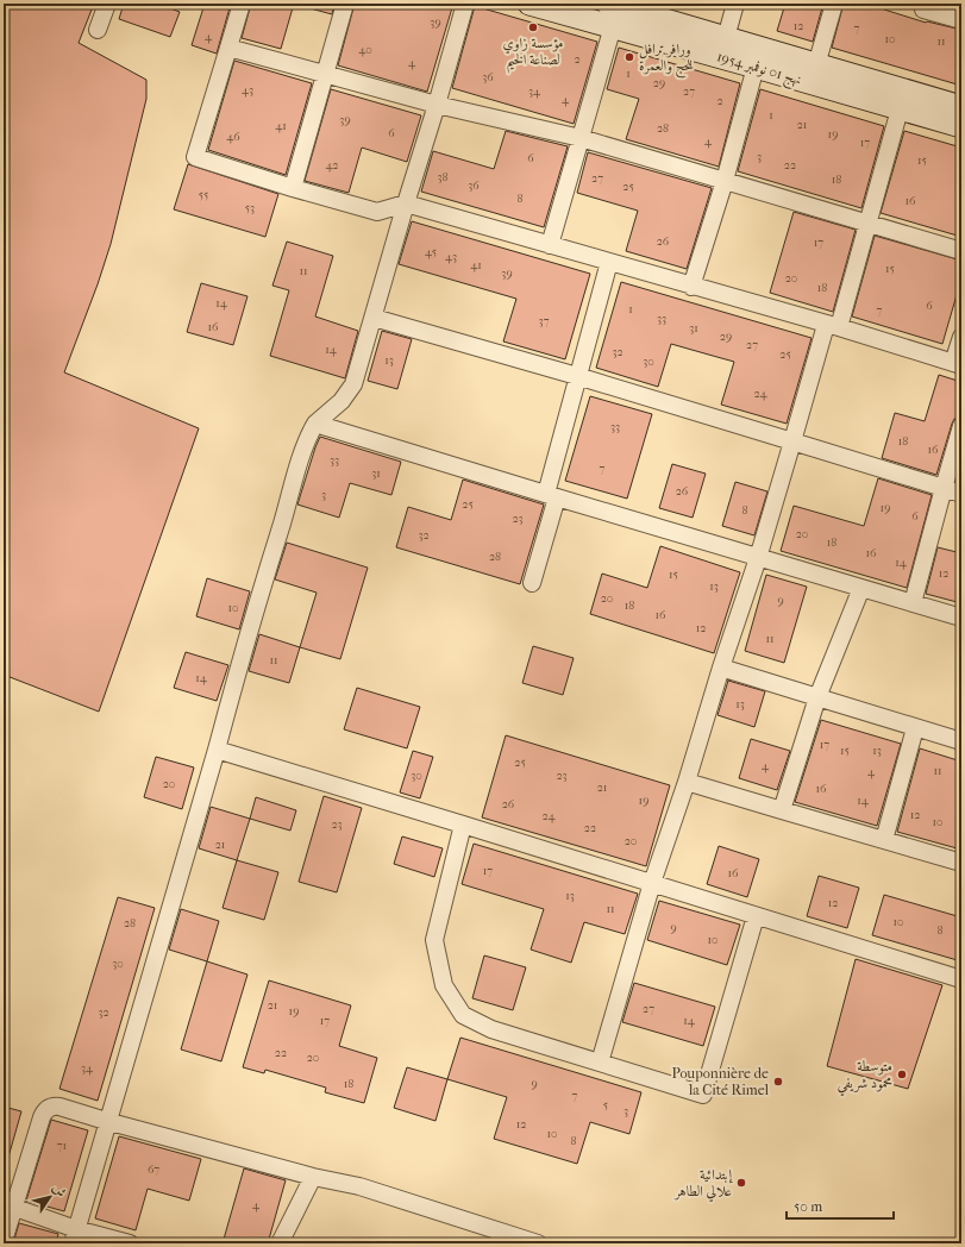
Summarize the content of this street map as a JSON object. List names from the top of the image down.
{
  "streets": {
    "main road": ["نهج 01 نوفمبر 1954"]
  },
  "places": [
    "مؤسسة زاوي لصناعة الخيم",
    "ورافر ترافل للحج والعمرة",
    "متوسطة محمود شريفي",
    "Pouponnière de la Cité Rimel",
    "إبتدائية علالي الطاهر"
  ],
  "house_numbers": [
    "39",
    "12",
    "7",
    "4",
    "10",
    "11",
    "40",
    "2",
    "4",
    "1",
    "36",
    "29",
    "43",
    "34",
    "27",
    "4",
    "2",
    "1",
    "39",
    "21",
    "41",
    "28",
    "6",
    "19",
    "46",
    "4",
    "17",
    "3",
    "6",
    "15",
    "42",
    "22",
    "38",
    "27",
    "18",
    "36",
    "25",
    "55",
    "8",
    "16",
    "53",
    "26",
    "17",
    "45",
    "43",
    "41",
    "15",
    "11",
    "39",
    "20",
    "18",
    "14",
    "6",
    "1",
    "7",
    "33",
    "37",
    "16",
    "31",
    "29",
    "27",
    "14",
    "32",
    "25",
    "13",
    "30",
    "24",
    "33",
    "18",
    "16",
    "33",
    "7",
    "31",
    "26",
    "3",
    "25",
    "19",
    "8",
    "6",
    "23",
    "20",
    "32",
    "18",
    "16",
    "28",
    "14",
    "12",
    "15",
    "13",
    "20",
    "9",
    "18",
    "10",
    "16",
    "12",
    "11",
    "11",
    "14",
    "13",
    "17",
    "15",
    "13",
    "25",
    "4",
    "11",
    "4",
    "30",
    "23",
    "20",
    "21",
    "16",
    "19",
    "14",
    "26",
    "12",
    "24",
    "10",
    "23",
    "22",
    "20",
    "21",
    "17",
    "16",
    "13",
    "12",
    "11",
    "10",
    "28",
    "9",
    "8",
    "10",
    "30",
    "21",
    "27",
    "19",
    "32",
    "17",
    "14",
    "22",
    "20",
    "34",
    "18",
    "9",
    "7",
    "5",
    "3",
    "12",
    "10",
    "8",
    "71",
    "67",
    "4"
  ],
  "scale_bar": "50 m",
  "north": "top right"
}
